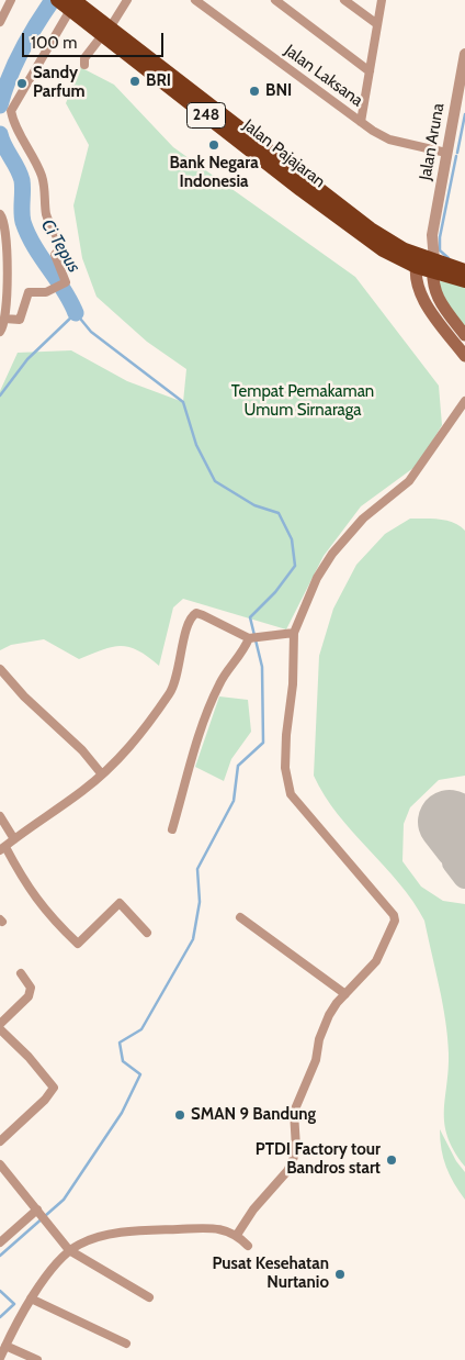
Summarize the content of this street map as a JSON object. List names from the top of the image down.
{
  "streets": {
    "highway": ["248", "Jalan Pajajaran"],
    "street": ["Jalan Laksana", "Jalan Aruna"]
  },
  "crossings": [
    ["Jalan Laksana", "Jalan Aruna"],
    ["Jalan Aruna", "Jalan Pajajaran"]
  ],
  "water": ["Ci Tepus"],
  "parks": ["Tempat Pemakaman Umum Sirnaraga"],
  "places": [
    "BRI",
    "Sandy Parfum",
    "BNI",
    "Bank Negara Indonesia",
    "SMAN 9 Bandung",
    "PTDI Factory tour Bandros start",
    "Pusat Kesehatan Nurtanio"
  ],
  "scale_bar": "100 m"
}
